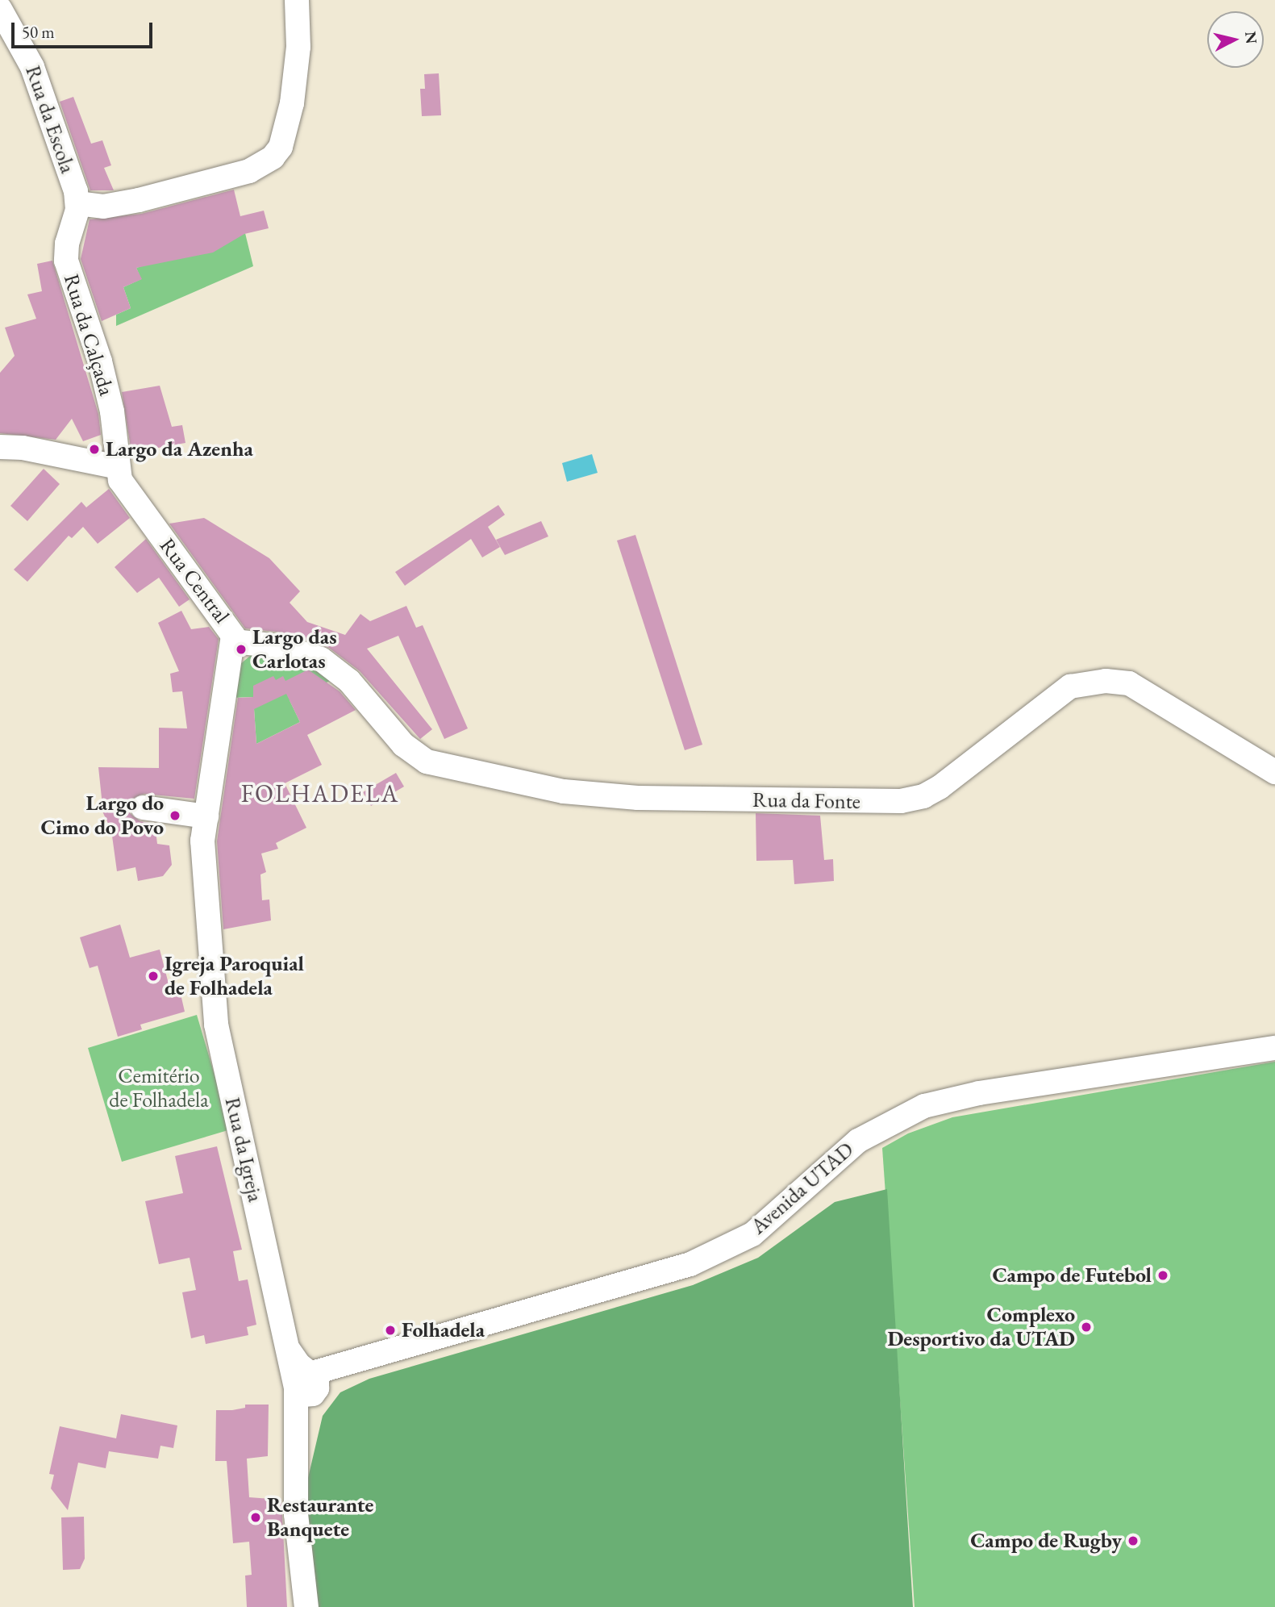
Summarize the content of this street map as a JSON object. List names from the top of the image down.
{
  "streets": {
    "street": [
      "Rua da Escola",
      "Rua da Calçada",
      "Rua Central",
      "Rua da Fonte",
      "Rua da Igreja",
      "Avenida UTAD"
    ]
  },
  "crossings": [
    ["Rua da Escola", "Rua da Calçada"],
    ["Rua da Calçada", "Rua Central"],
    ["Rua Central", "Rua da Fonte"],
    ["Rua Central", "Rua da Igreja"],
    ["Rua da Igreja", "Avenida UTAD"]
  ],
  "districts": ["FOLHADELA"],
  "parks": ["Cemitério de Folhadela"],
  "places": [
    "Largo da Azenha",
    "Largo das Carlotas",
    "Largo do Cimo do Povo",
    "Igreja Paroquial de Folhadela",
    "Campo de Futebol",
    "Complexo Desportivo da UTAD",
    "Folhadela",
    "Restaurante Banquete",
    "Campo de Rugby"
  ],
  "scale_bar": "50 m",
  "north": "right"
}
